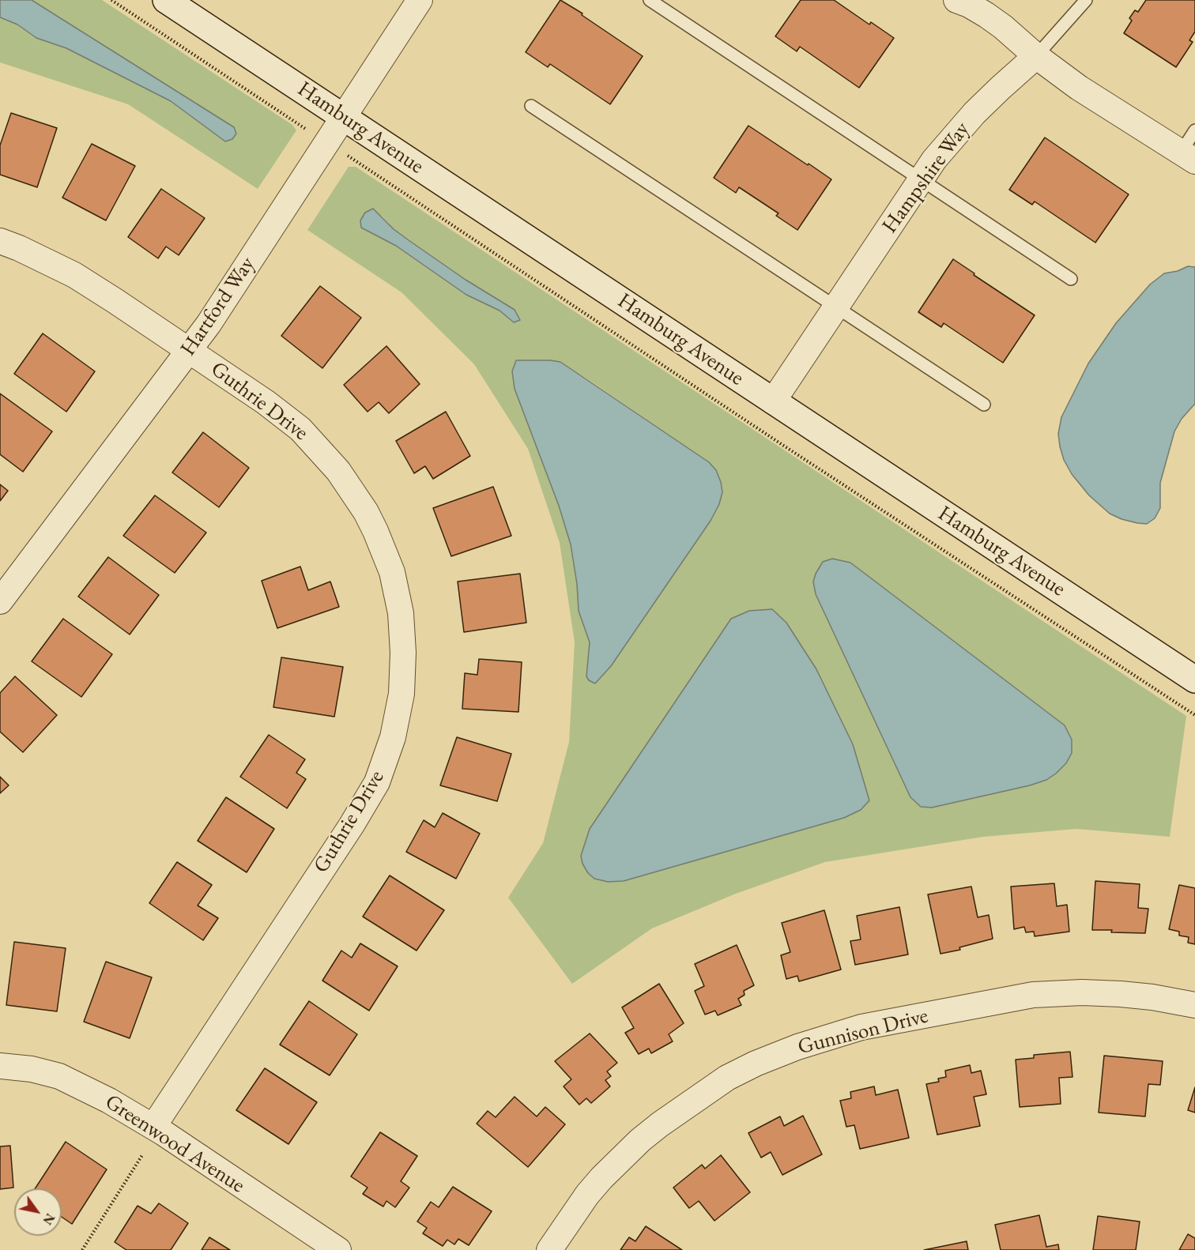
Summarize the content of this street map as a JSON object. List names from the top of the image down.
{
  "streets": {
    "street": [
      "Hamburg Avenue",
      "Hampshire Way",
      "Hartford Way",
      "Guthrie Drive",
      "Gunnison Drive",
      "Greenwood Avenue"
    ]
  },
  "crossings": [
    ["Hamburg Avenue", "Hampshire Way"],
    ["Hamburg Avenue", "Hartford Way"],
    ["Hartford Way", "Guthrie Drive"],
    ["Guthrie Drive", "Greenwood Avenue"]
  ],
  "north": "bottom right"
}
